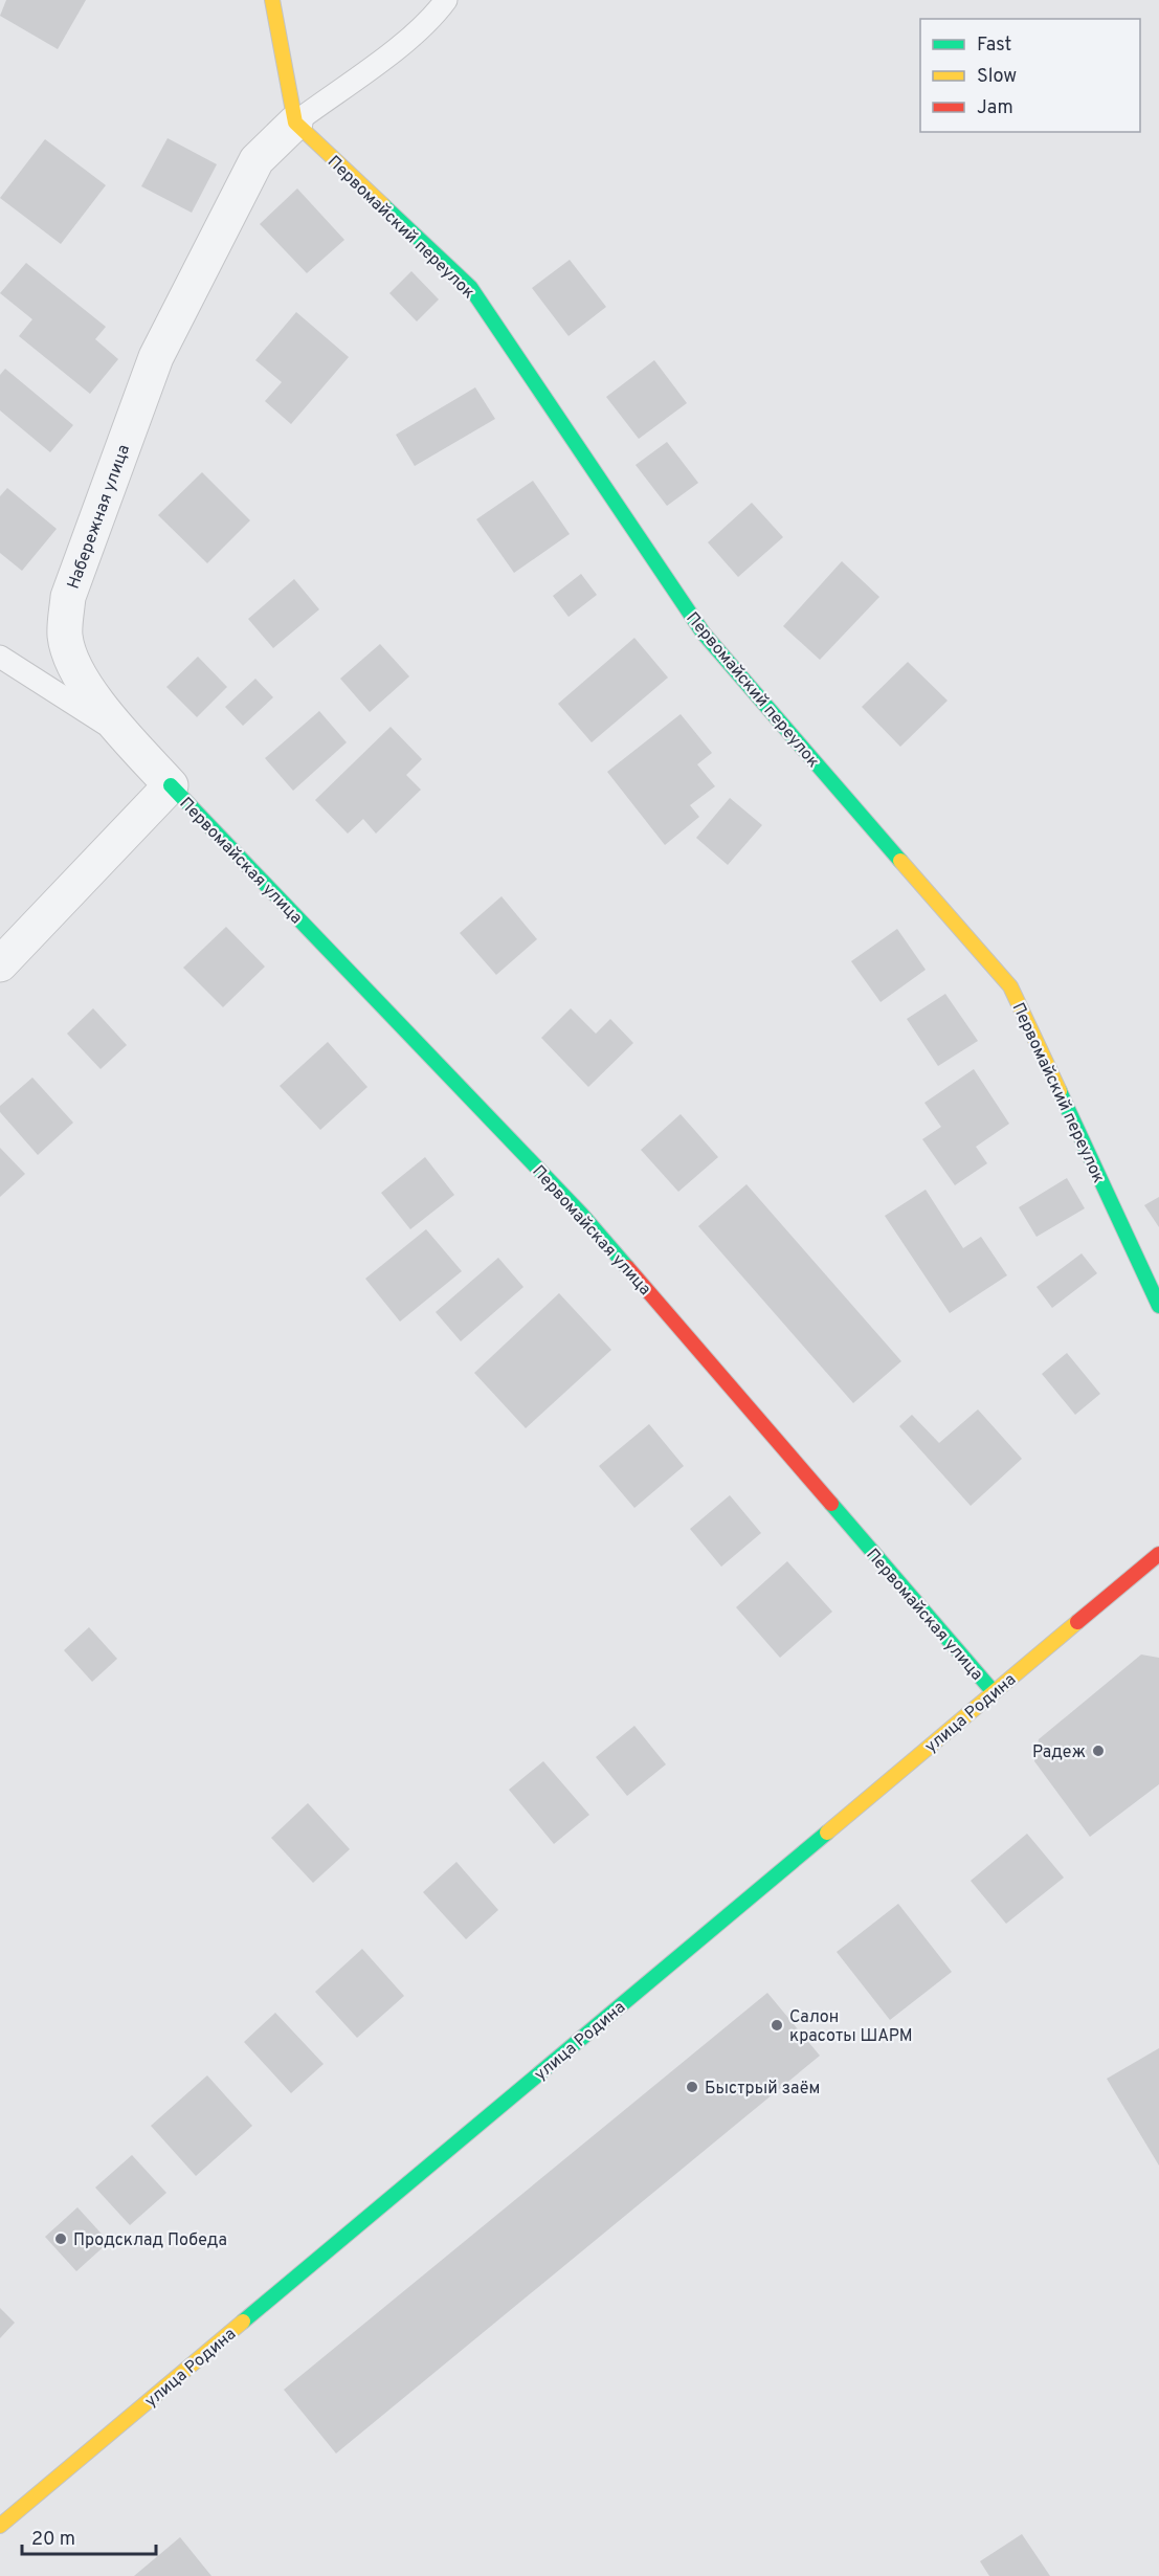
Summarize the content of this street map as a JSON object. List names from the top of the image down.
{
  "streets": {
    "street": [
      "Первомайский переулок",
      "Набережная улица",
      "Первомайская улица",
      "улица Родина"
    ]
  },
  "crossings": [
    ["Первомайский переулок", "Набережная улица"],
    ["Набережная улица", "Первомайская улица"],
    ["Первомайская улица", "улица Родина"]
  ],
  "places": [
    "Радеж",
    "Салон красоты ШАРМ",
    "Быстрый заём",
    "Продсклад Победа"
  ],
  "legend": ["Fast", "Slow", "Jam"],
  "scale_bar": "20 m"
}
